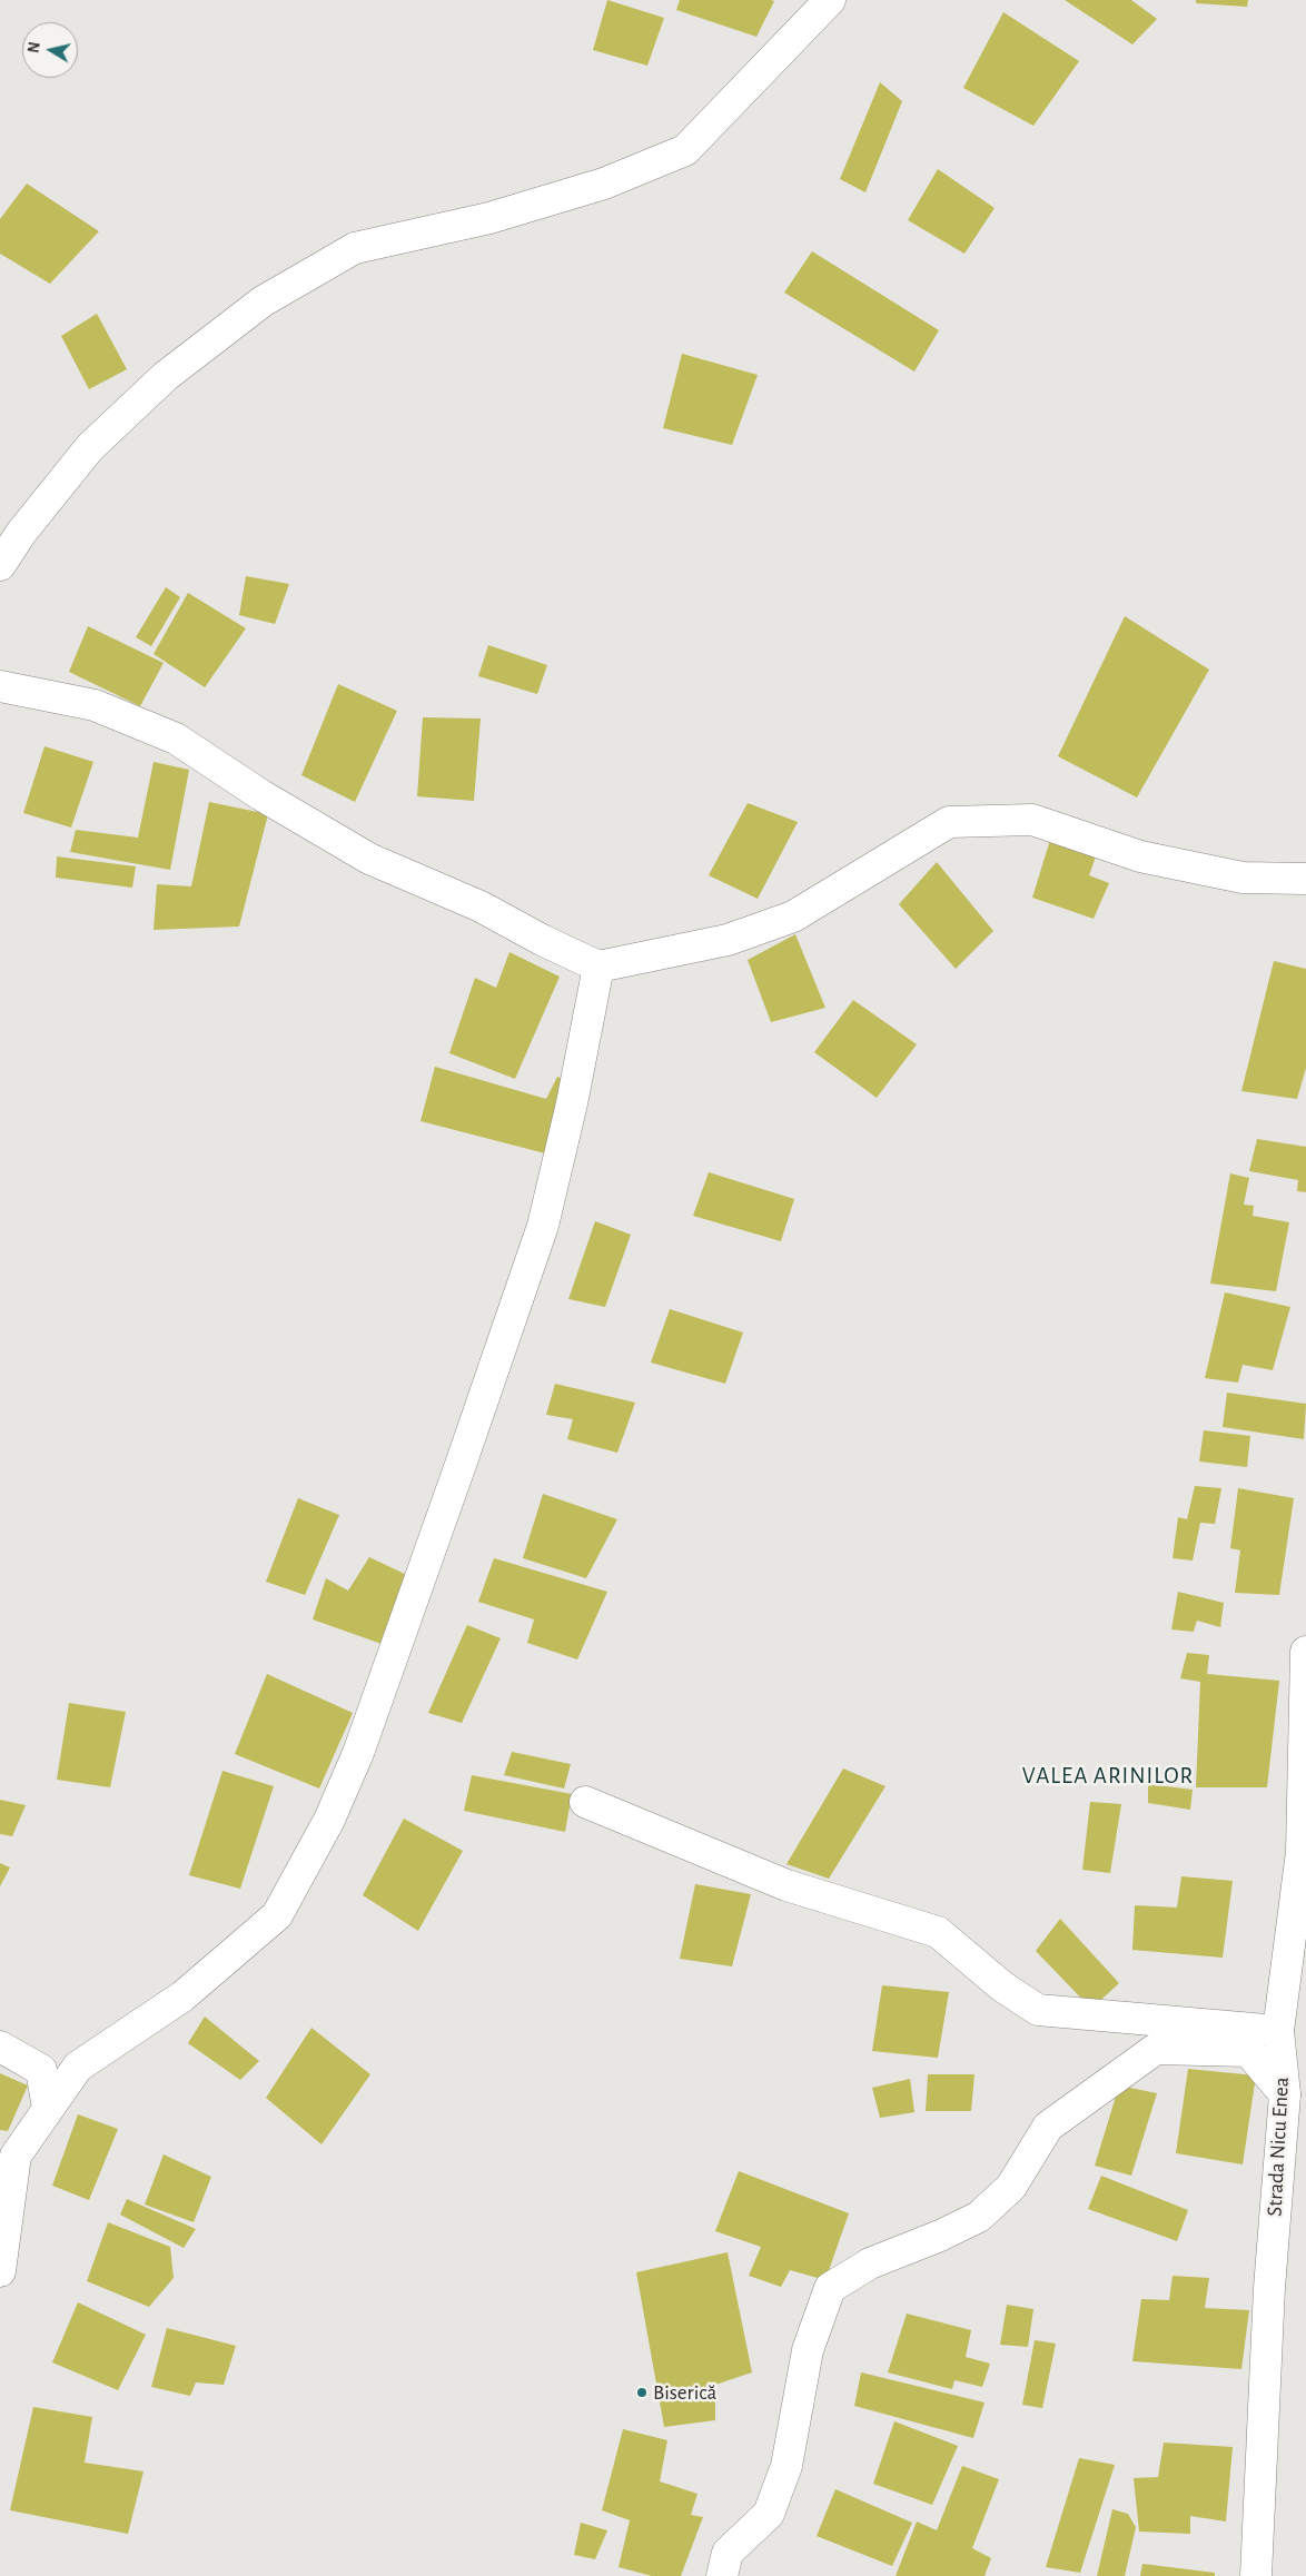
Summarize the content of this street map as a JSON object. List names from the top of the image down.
{
  "streets": {
    "street": ["Strada Nicu Enea"]
  },
  "districts": ["VALEA ARINILOR"],
  "places": ["Biserică"],
  "north": "left"
}
